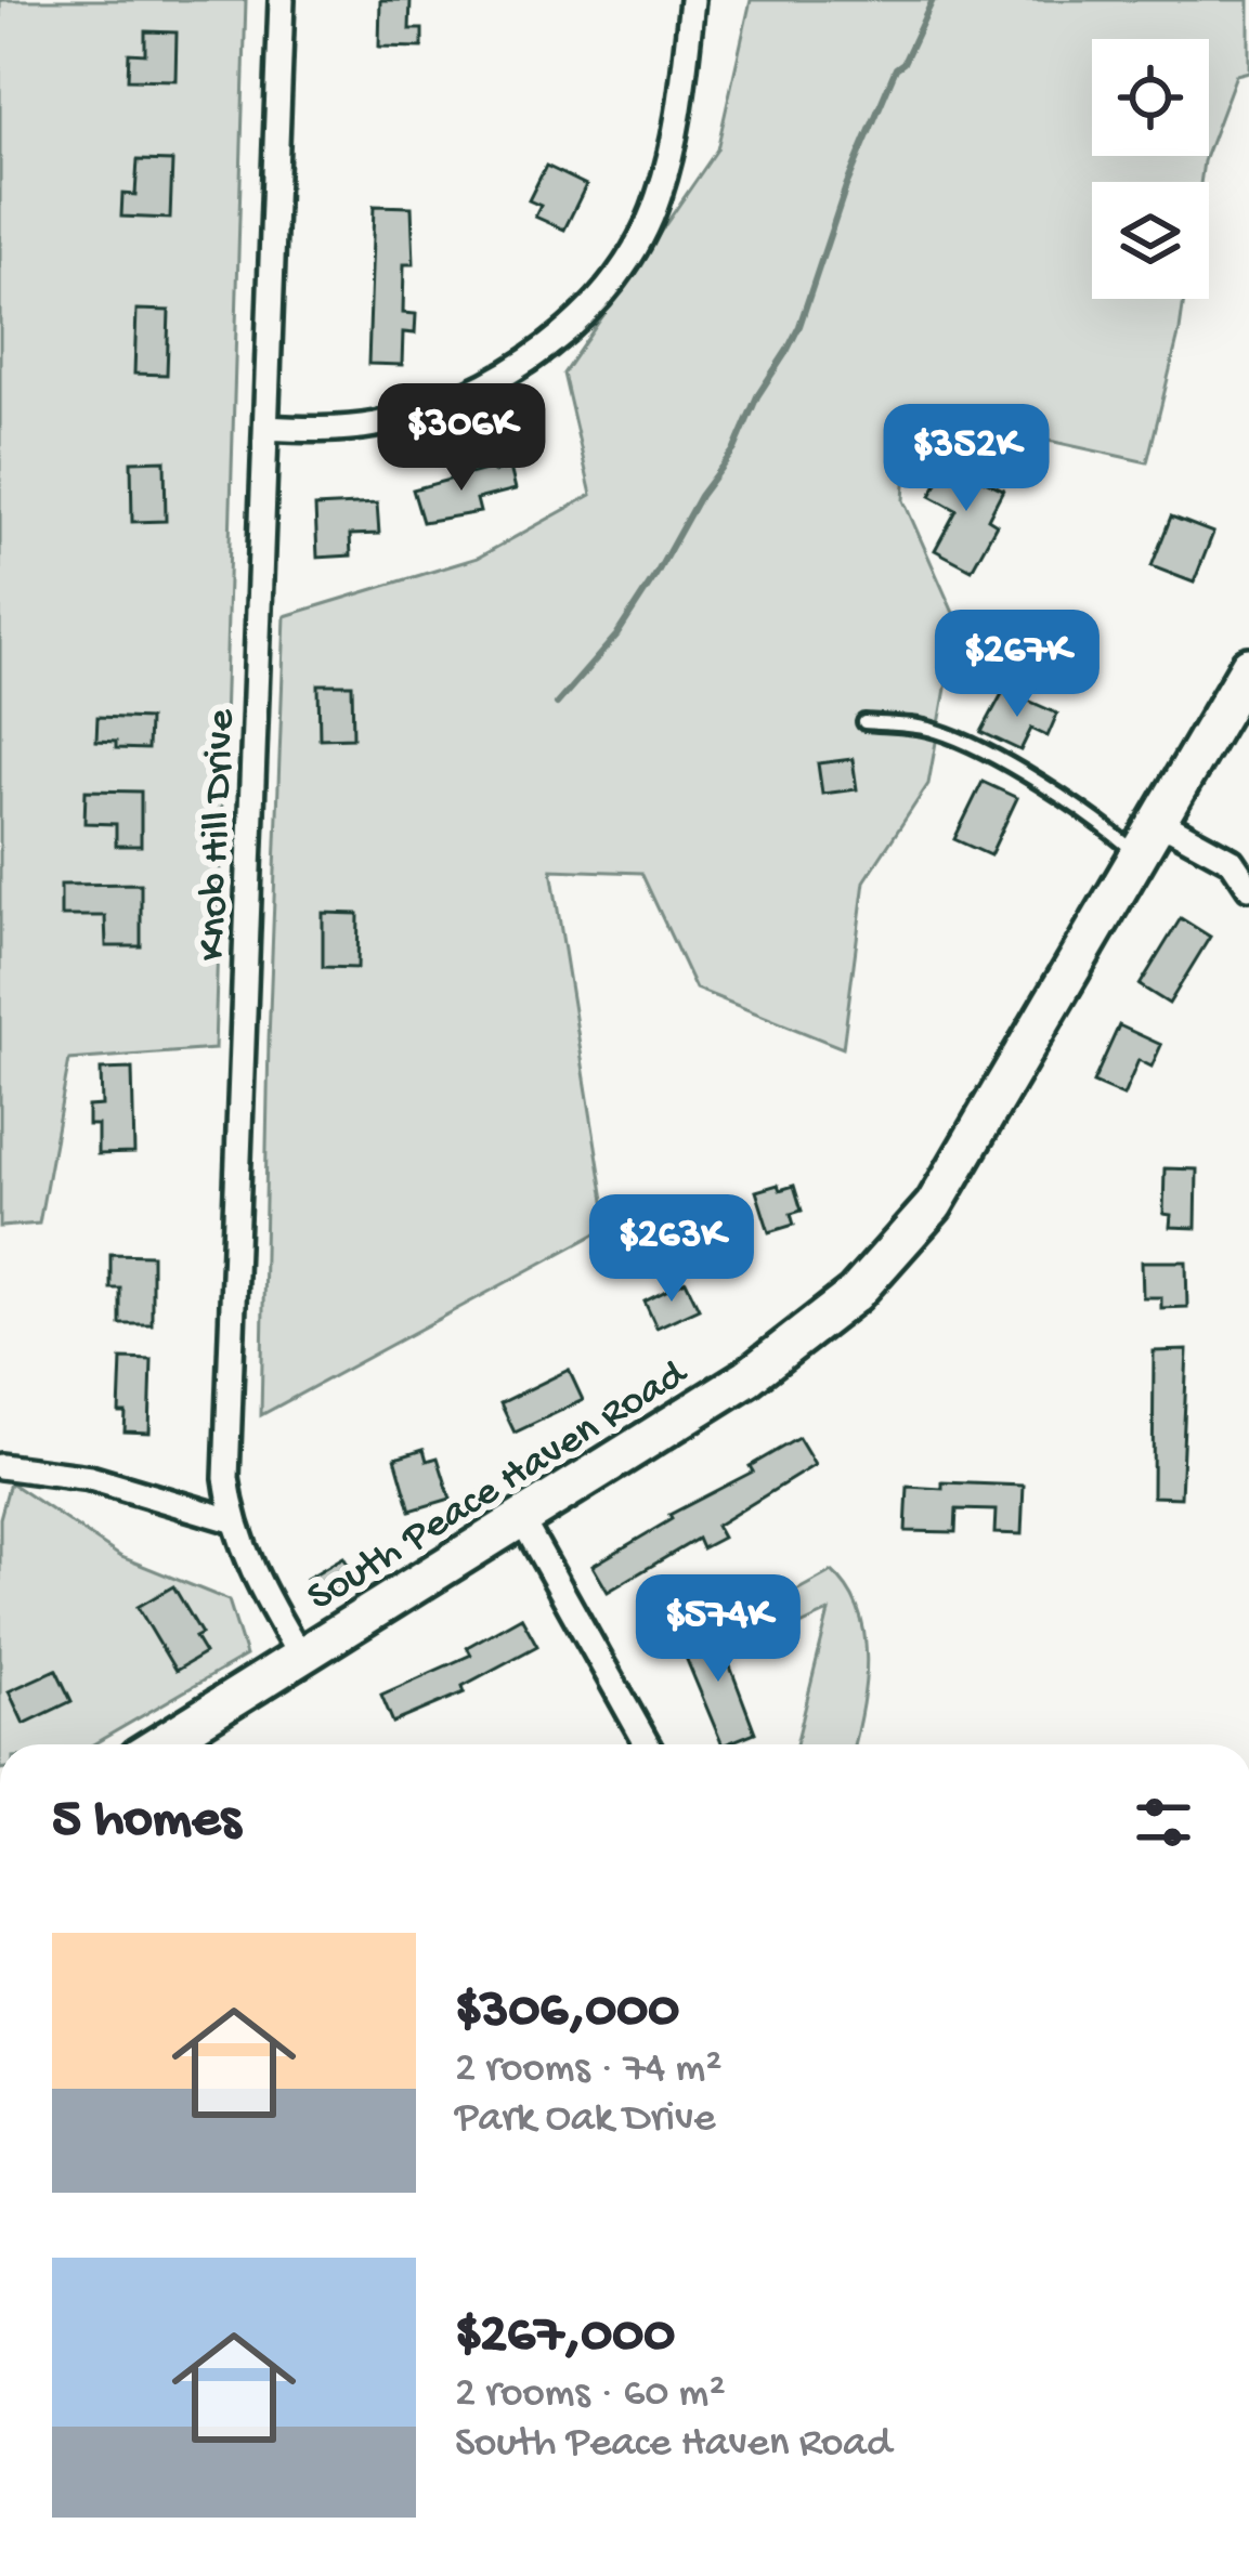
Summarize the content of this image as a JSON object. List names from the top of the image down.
{
  "streets": {
    "main road": ["South Peace Haven Road"],
    "street": ["Knob Hill Drive"]
  },
  "crossings": [
    ["Knob Hill Drive", "South Peace Haven Road"]
  ],
  "page": {
    "price": [
      "$306K",
      "$352K",
      "$267K",
      "$263K",
      "$574K"
    ],
    "heading": "5 homes",
    "list": [
      {
        "name": "$306,000",
        "note": "2 rooms · 74 m² · Park Oak Drive"
      },
      {
        "name": "$267,000",
        "note": "2 rooms · 60 m² · South Peace Haven Road"
      }
    ]
  }
}
